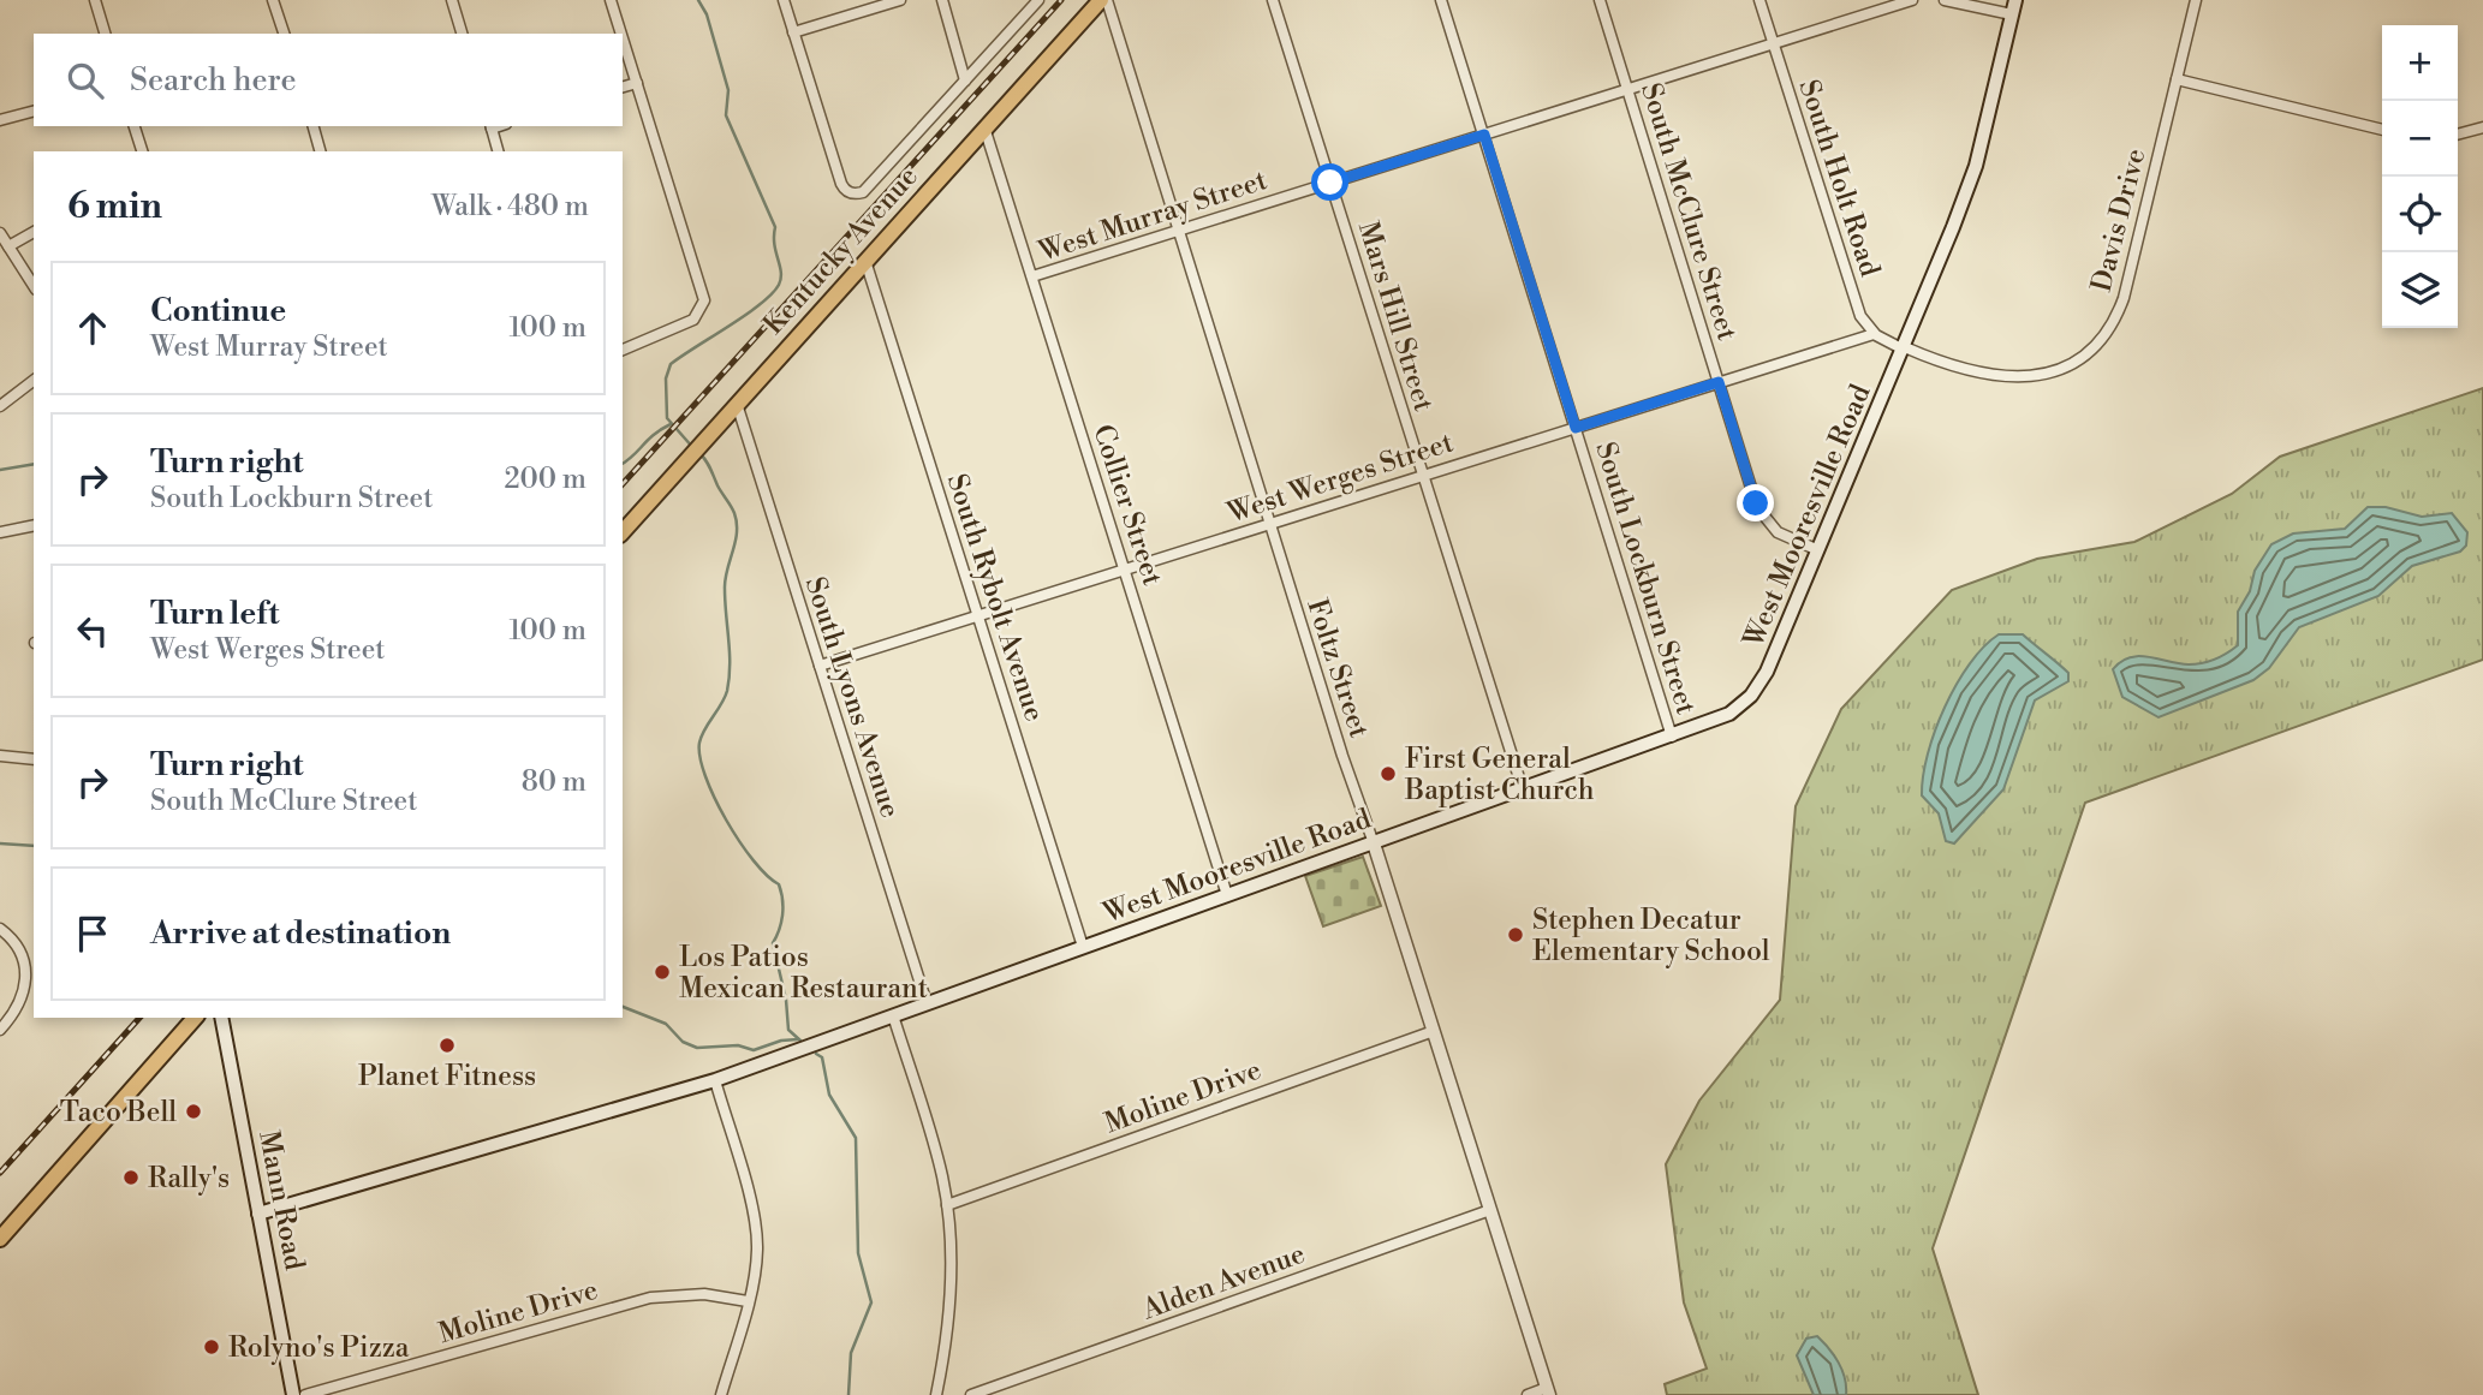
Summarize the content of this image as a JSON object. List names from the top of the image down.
{
  "streets": {
    "main road": ["Kentucky Avenue", "West Mooresville Road", "Mann Road"],
    "street": [
      "South Holt Road",
      "South McClure Street",
      "West Murray Street",
      "Davis Drive",
      "Mars Hill Street",
      "West Werges Street",
      "Collier Street",
      "South Lockburn Street",
      "South Rybolt Avenue",
      "Foltz Street",
      "South Lyons Avenue",
      "Moline Drive",
      "Alden Avenue"
    ]
  },
  "crossings": [
    ["South Holt Road", "West Murray Street"],
    ["South Holt Road", "West Werges Street"],
    ["South McClure Street", "West Murray Street"],
    ["South McClure Street", "West Werges Street"],
    ["South McClure Street", "West Mooresville Road"],
    ["West Murray Street", "Mars Hill Street"],
    ["West Murray Street", "Collier Street"],
    ["West Murray Street", "South Lockburn Street"],
    ["West Murray Street", "Foltz Street"],
    ["Davis Drive", "West Mooresville Road"],
    ["Kentucky Avenue", "Collier Street"],
    ["Kentucky Avenue", "South Rybolt Avenue"],
    ["Kentucky Avenue", "Foltz Street"],
    ["Kentucky Avenue", "South Lyons Avenue"],
    ["Mars Hill Street", "West Werges Street"],
    ["Mars Hill Street", "West Mooresville Road"],
    ["West Werges Street", "Collier Street"],
    ["West Werges Street", "South Lockburn Street"],
    ["West Werges Street", "South Rybolt Avenue"],
    ["West Werges Street", "Foltz Street"],
    ["West Werges Street", "South Lyons Avenue"],
    ["Collier Street", "West Mooresville Road"],
    ["West Mooresville Road", "South Lockburn Street"],
    ["West Mooresville Road", "South Rybolt Avenue"],
    ["West Mooresville Road", "Foltz Street"],
    ["West Mooresville Road", "South Lyons Avenue"],
    ["West Mooresville Road", "Mann Road"],
    ["Foltz Street", "Moline Drive"],
    ["Foltz Street", "Alden Avenue"]
  ],
  "places": [
    "First General Baptist Church",
    "Stephen Decatur Elementary School",
    "Los Patios Mexican Restaurant",
    "Planet Fitness",
    "Taco Bell",
    "Rally's",
    "Rolyno's Pizza"
  ],
  "page": {
    "map_buttons": ["+", "−"],
    "search": "Search here",
    "heading": ["6 min", "Walk · 480 m"],
    "list": [
      ["Continue", "West Murray Street", "100 m"],
      ["Turn right", "South Lockburn Street", "200 m"],
      ["Turn left", "West Werges Street", "100 m"],
      ["Turn right", "South McClure Street", "80 m"],
      "Arrive at destination"
    ]
  }
}
